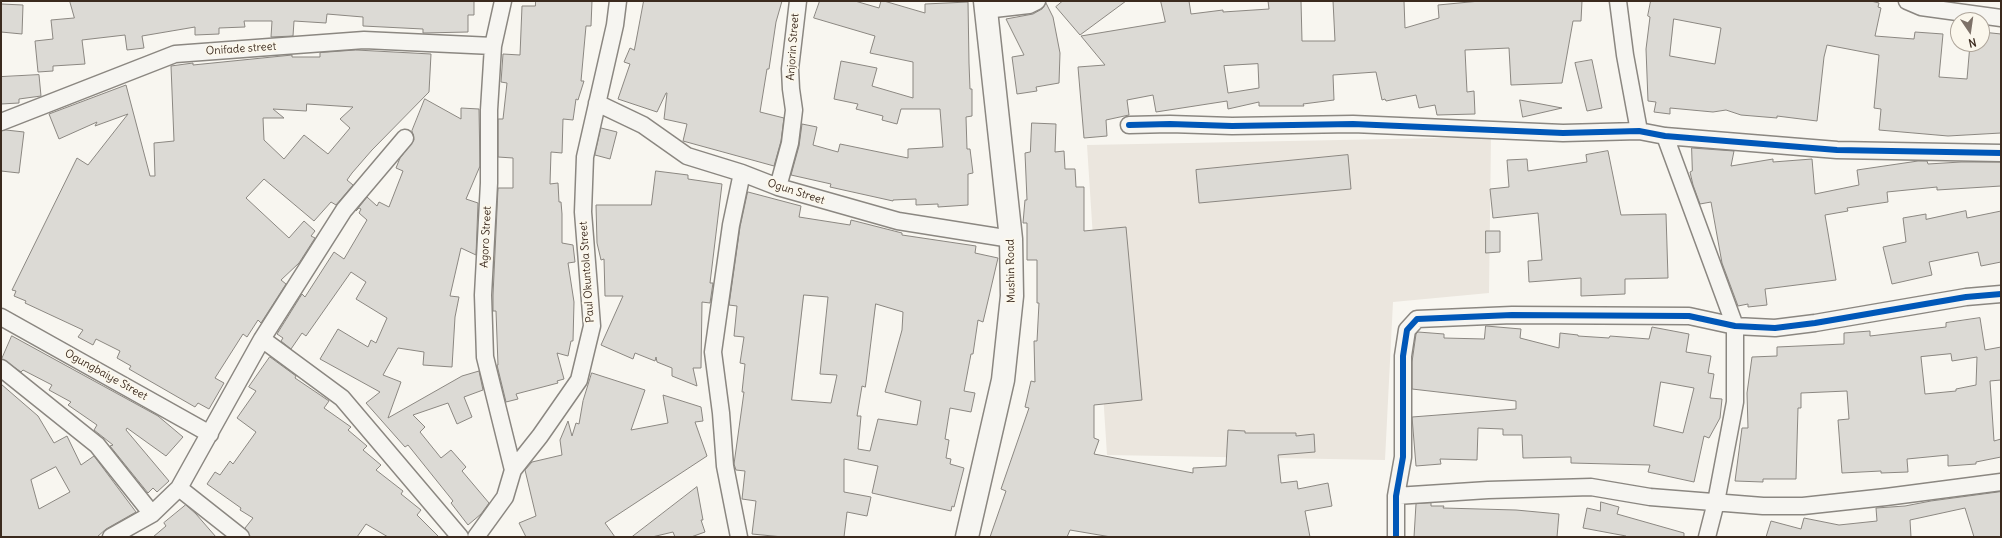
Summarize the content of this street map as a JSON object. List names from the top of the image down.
{
  "streets": {
    "main road": ["Mushin Road"],
    "street": [
      "Anjorin Street",
      "Onifade street",
      "Ogun Street",
      "Agoro Street",
      "Paul Okuntola Street",
      "Ogungbaiye Street"
    ]
  },
  "crossings": [
    ["Anjorin Street", "Ogun Street"],
    ["Onifade street", "Agoro Street"],
    ["Ogun Street", "Mushin Road"],
    ["Ogun Street", "Paul Okuntola Street"],
    ["Agoro Street", "Paul Okuntola Street"]
  ],
  "north": "bottom"
}
